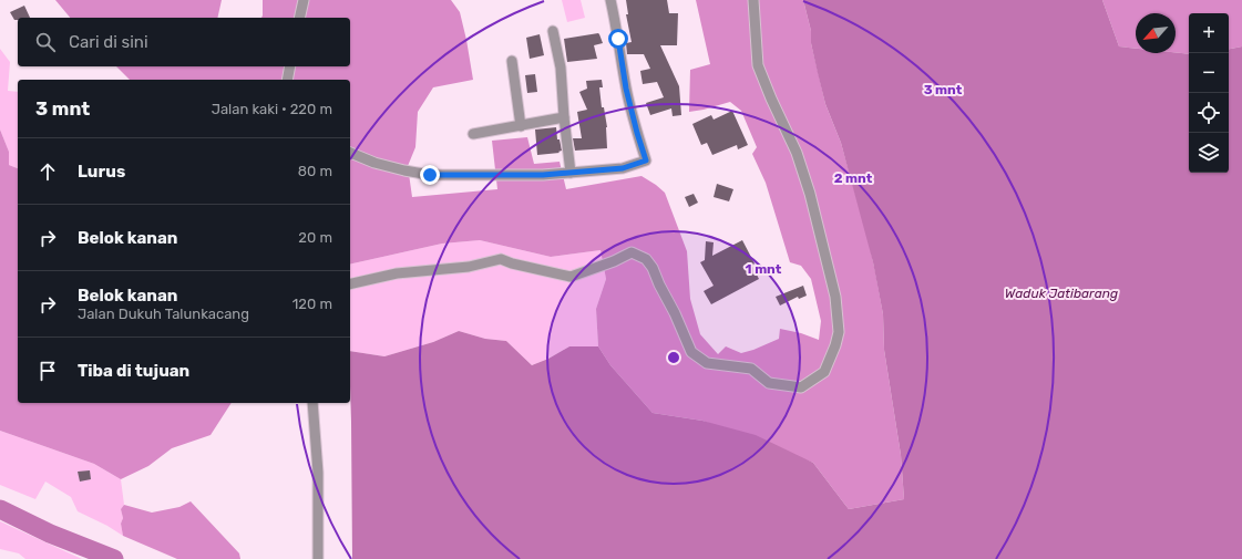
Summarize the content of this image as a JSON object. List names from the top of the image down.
{
  "water": ["Waduk Jatibarang"],
  "north": "bottom left",
  "page": {
    "map_buttons": ["+", "−"],
    "search": "Cari di sini",
    "heading": ["3 mnt", "Jalan kaki · 220 m"],
    "list": [
      ["Lurus", "80 m"],
      ["Belok kanan", "20 m"],
      ["Belok kanan", "Jalan Dukuh Talunkacang", "120 m"],
      "Tiba di tujuan"
    ]
  },
  "rings": ["3 mnt", "2 mnt", "1 mnt"]
}
